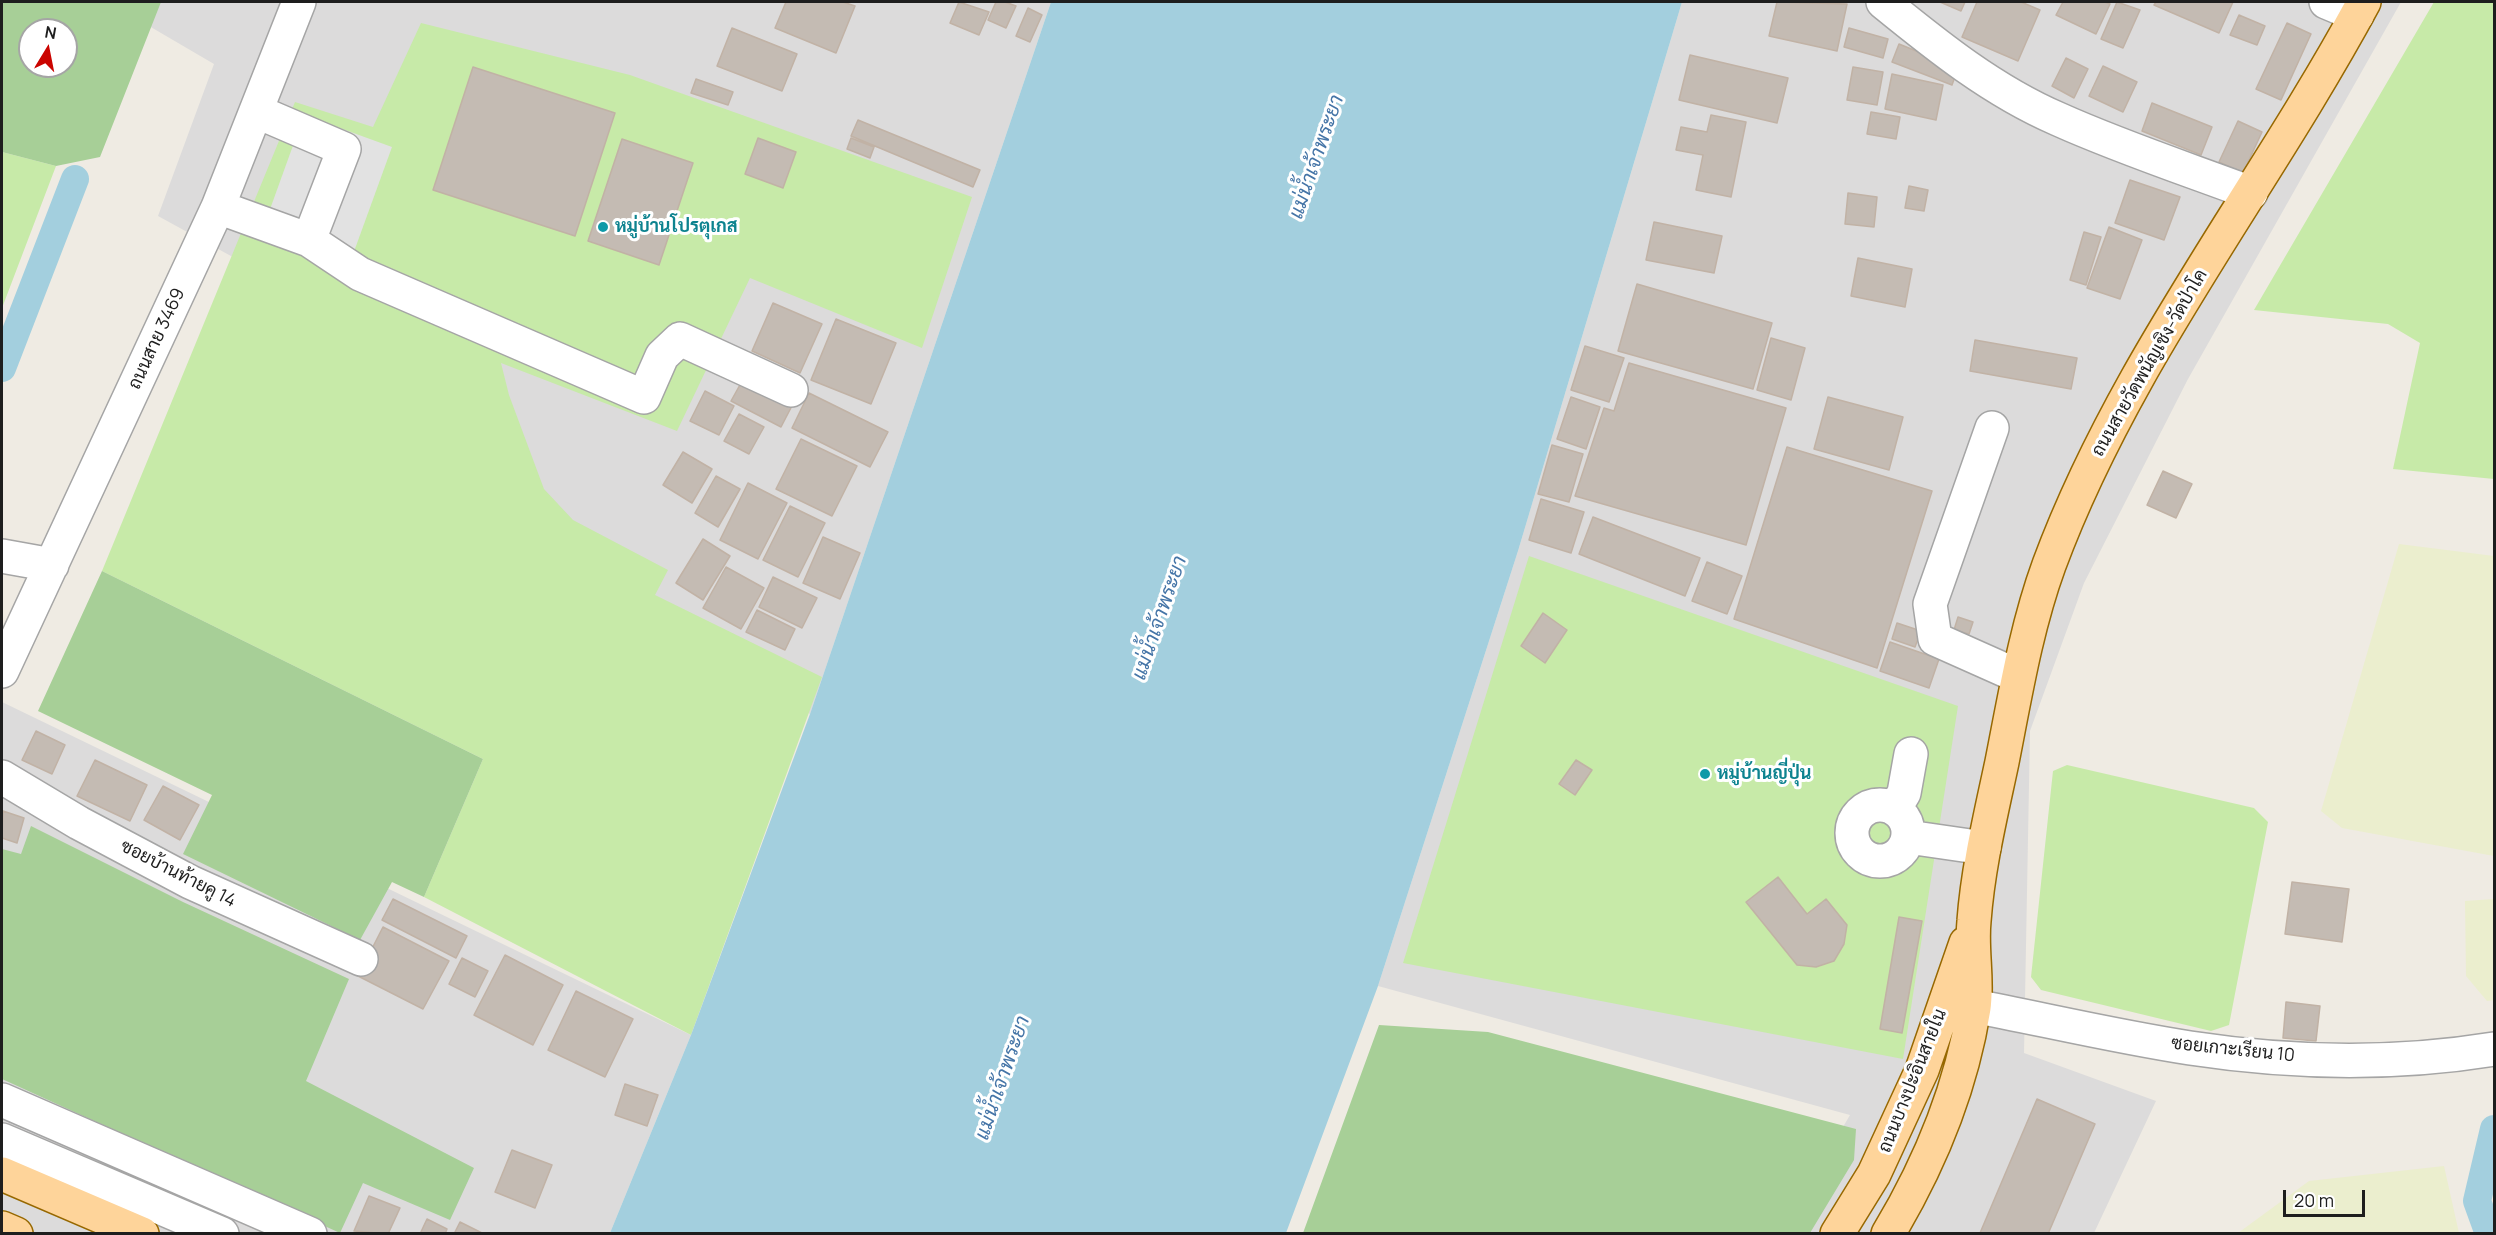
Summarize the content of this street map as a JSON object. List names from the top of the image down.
{
  "streets": {
    "main road": ["ถนนสายวัดพนัญเชิง-วัดป่าโค", "ถนนบางปะอินสายใน"],
    "street": ["ถนนสาย 3469", "ซอยบ้านท้ายคู 14", "ซอยเกาะเรียน 10"]
  },
  "crossings": [
    ["ถนนสายวัดพนัญเชิง-วัดป่าโค", "ถนนบางปะอินสายใน"],
    ["ซอยเกาะเรียน 10", "ถนนบางปะอินสายใน"]
  ],
  "water": ["แม่น้ำเจ้าพระยา"],
  "places": ["หมู่บ้านโปรตุเกส", "หมู่บ้านญี่ปุ่น"],
  "scale_bar": "20 m",
  "north": "top"
}
